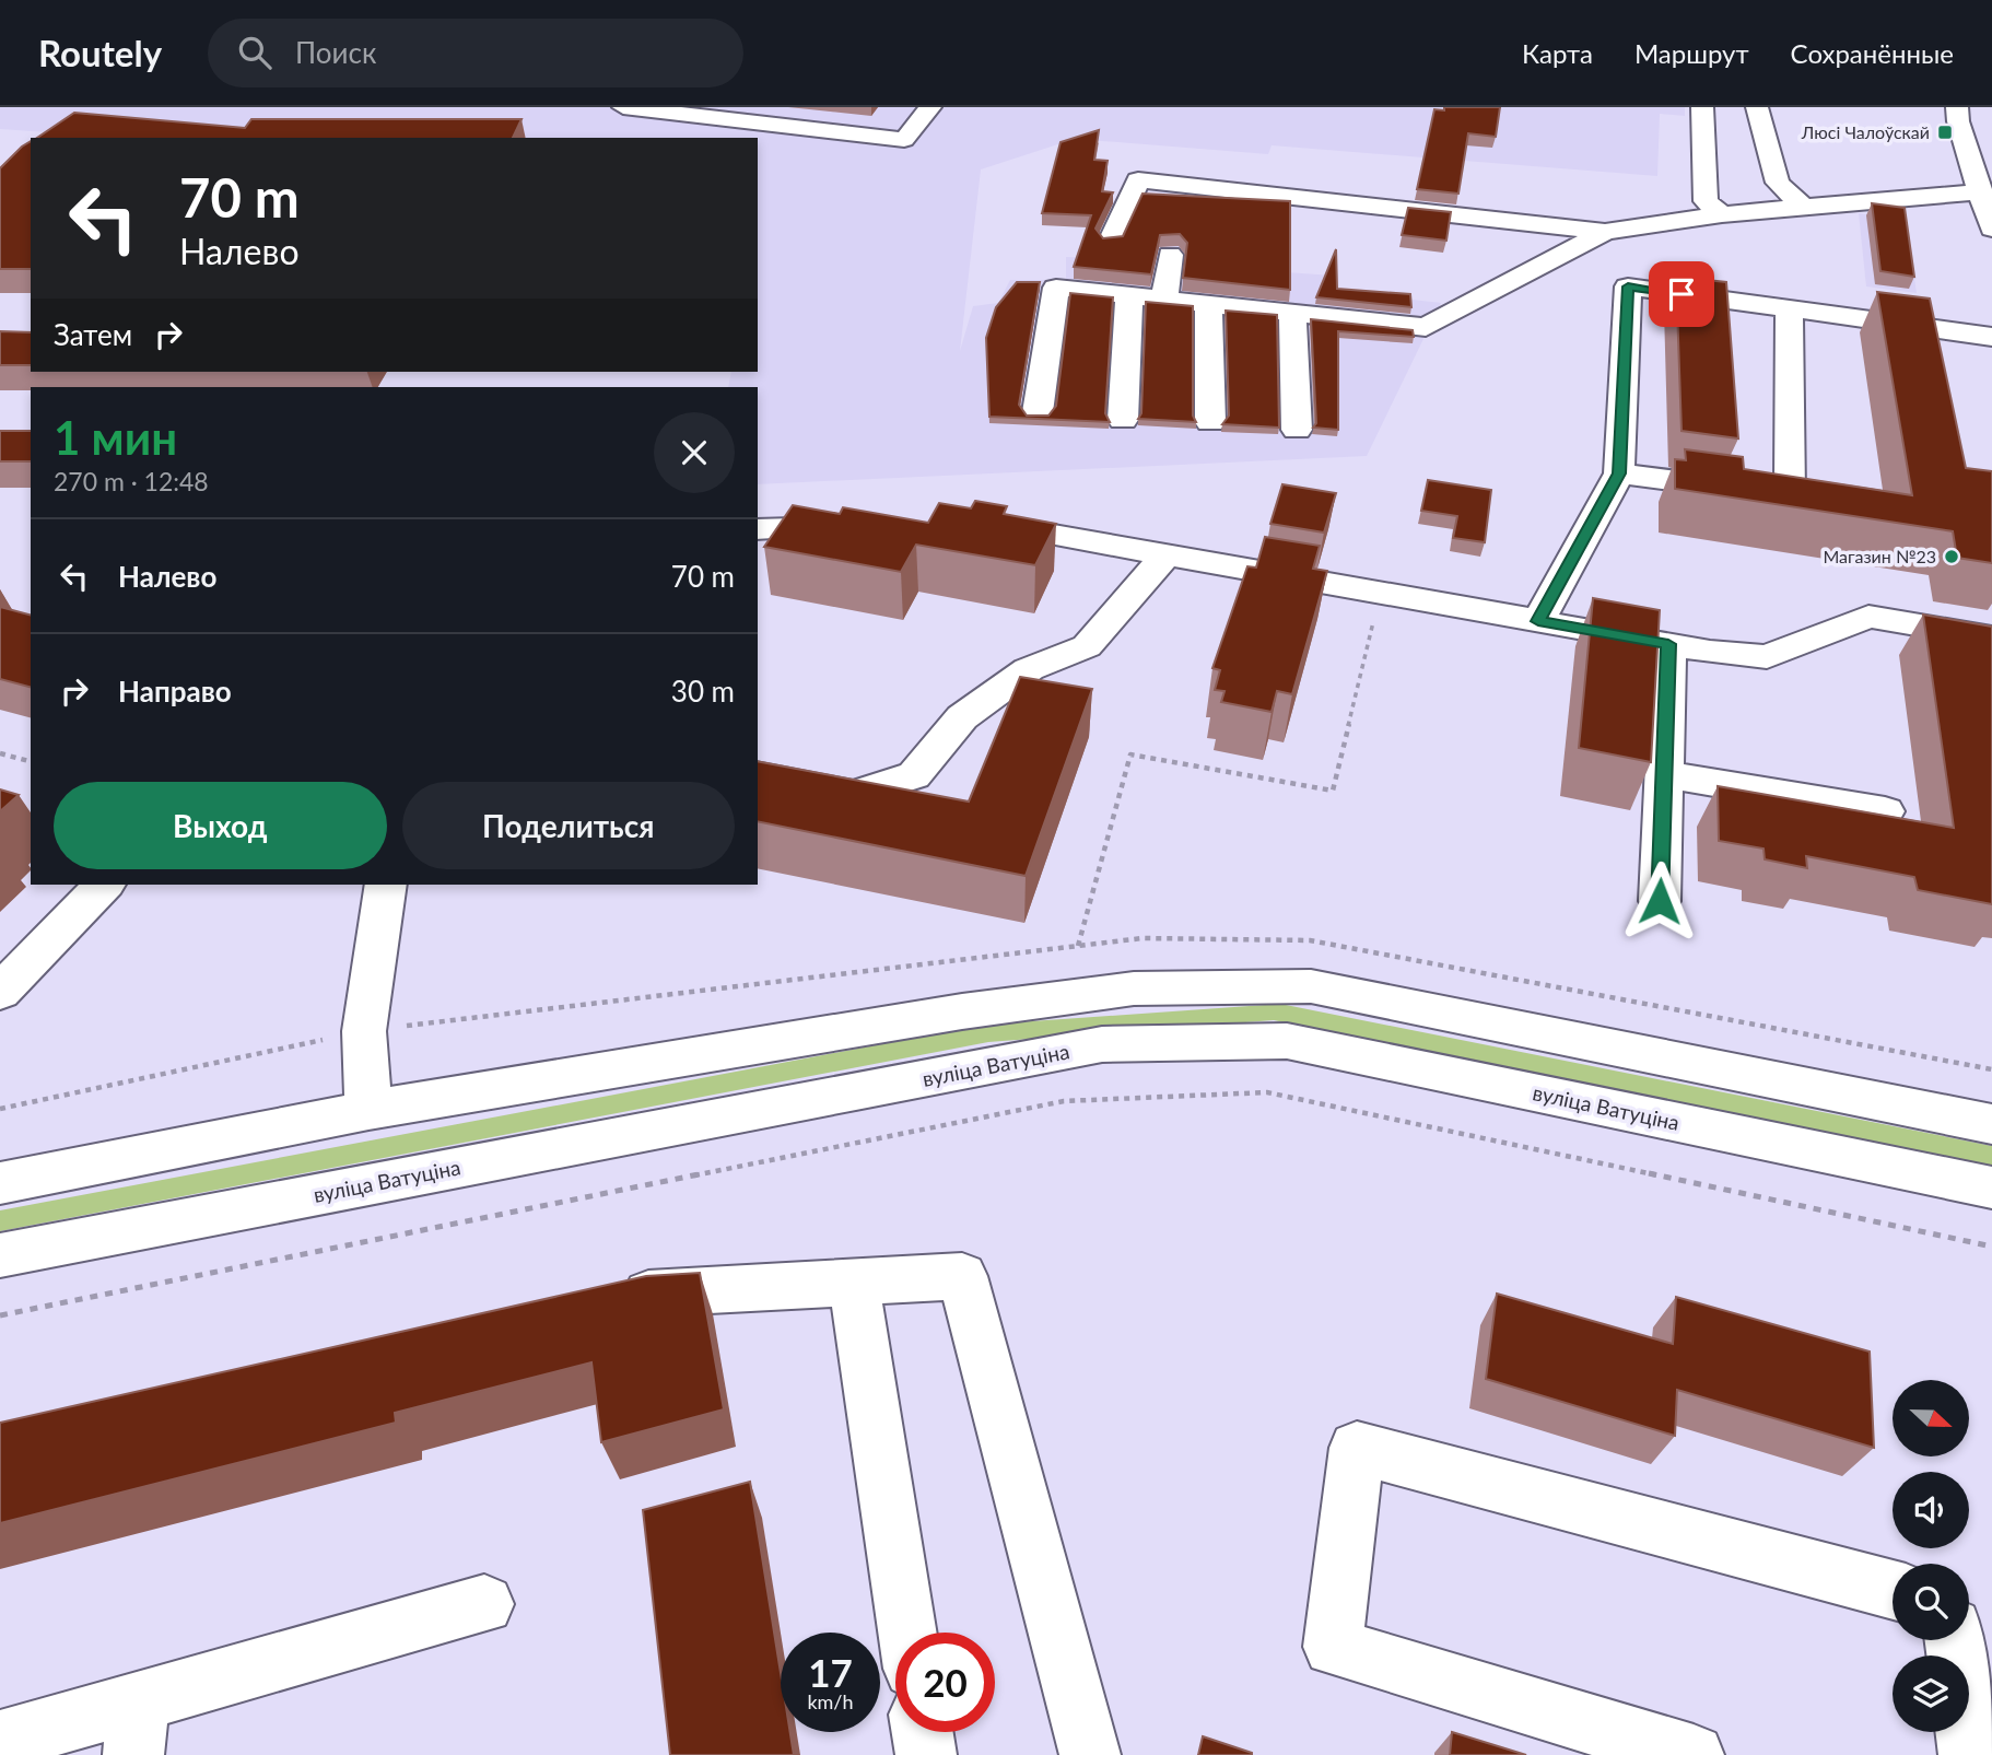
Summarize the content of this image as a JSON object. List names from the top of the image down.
{
  "streets": {
    "street": ["вуліца Ватуціна"]
  },
  "places": {
    "transit": ["Люсі Чалоўскай"],
    "other": ["Магазин №23"]
  },
  "north": "right",
  "page": {
    "header": "Routely",
    "search": "Поиск",
    "nav": ["Карта", "Маршрут", "Сохранённые"],
    "turn": ["70 m", "Налево"],
    "then": "Затем",
    "heading": ["1 мин", "270 m · 12:48"],
    "list": [
      {
        "name": "Налево",
        "value": "70 m"
      },
      {
        "name": "Направо",
        "value": "30 m"
      }
    ],
    "buttons": ["Выход", "Поделиться"],
    "speed": "17 km/h",
    "limit": "20"
  }
}
